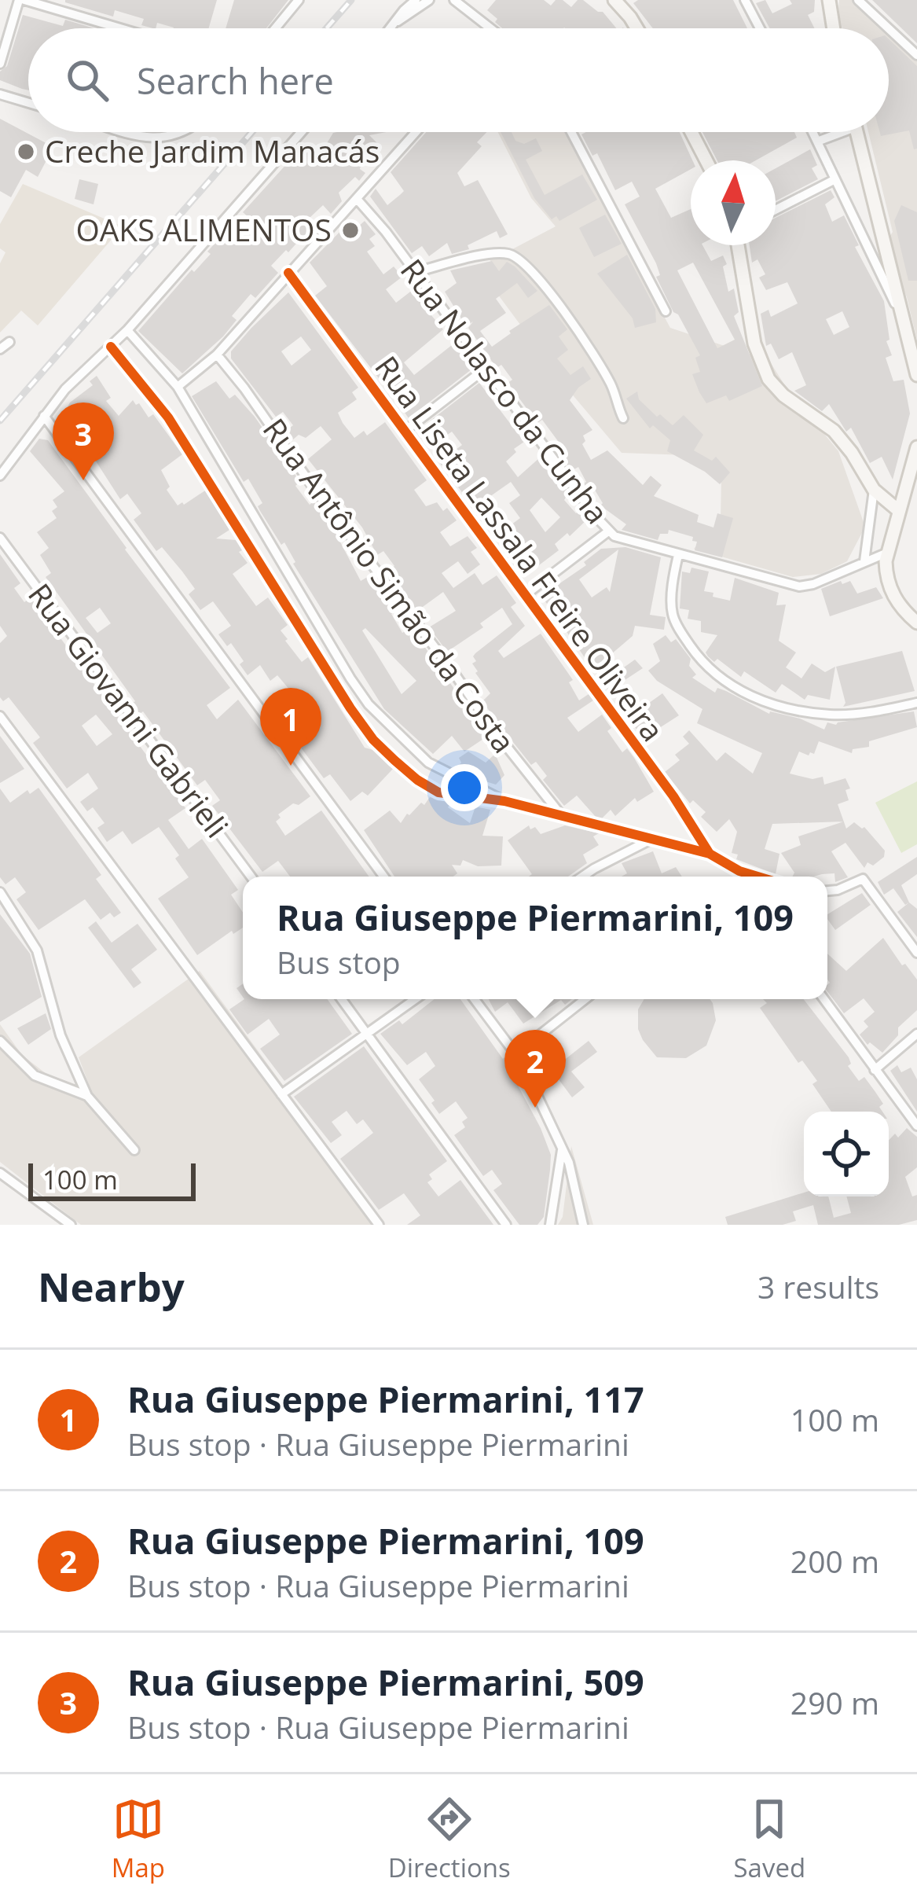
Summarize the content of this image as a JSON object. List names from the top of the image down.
{
  "streets": {
    "street": [
      "Rua Nolasco da Cunha",
      "Rua Liseta Lassala Freire Oliveira",
      "Rua Antônio Simão da Costa",
      "Rua Giovanni Gabrieli"
    ]
  },
  "places": ["Creche Jardim Manacás", "OAKS ALIMENTOS"],
  "scale_bar": "100 m",
  "north": "top",
  "page": {
    "search": "Search here",
    "pins": ["3", "1", "2"],
    "popup": ["Rua Giuseppe Piermarini, 109", "Bus stop"],
    "scale": "100 m",
    "heading": ["Nearby", "3 results"],
    "list": [
      {
        "mark": "1",
        "name": "Rua Giuseppe Piermarini, 117",
        "note": "Bus stop · Rua Giuseppe Piermarini",
        "value": "100 m"
      },
      {
        "mark": "2",
        "name": "Rua Giuseppe Piermarini, 109",
        "note": "Bus stop · Rua Giuseppe Piermarini",
        "value": "200 m"
      },
      {
        "mark": "3",
        "name": "Rua Giuseppe Piermarini, 509",
        "note": "Bus stop · Rua Giuseppe Piermarini",
        "value": "290 m"
      }
    ],
    "nav": ["Map", "Directions", "Saved"]
  }
}
